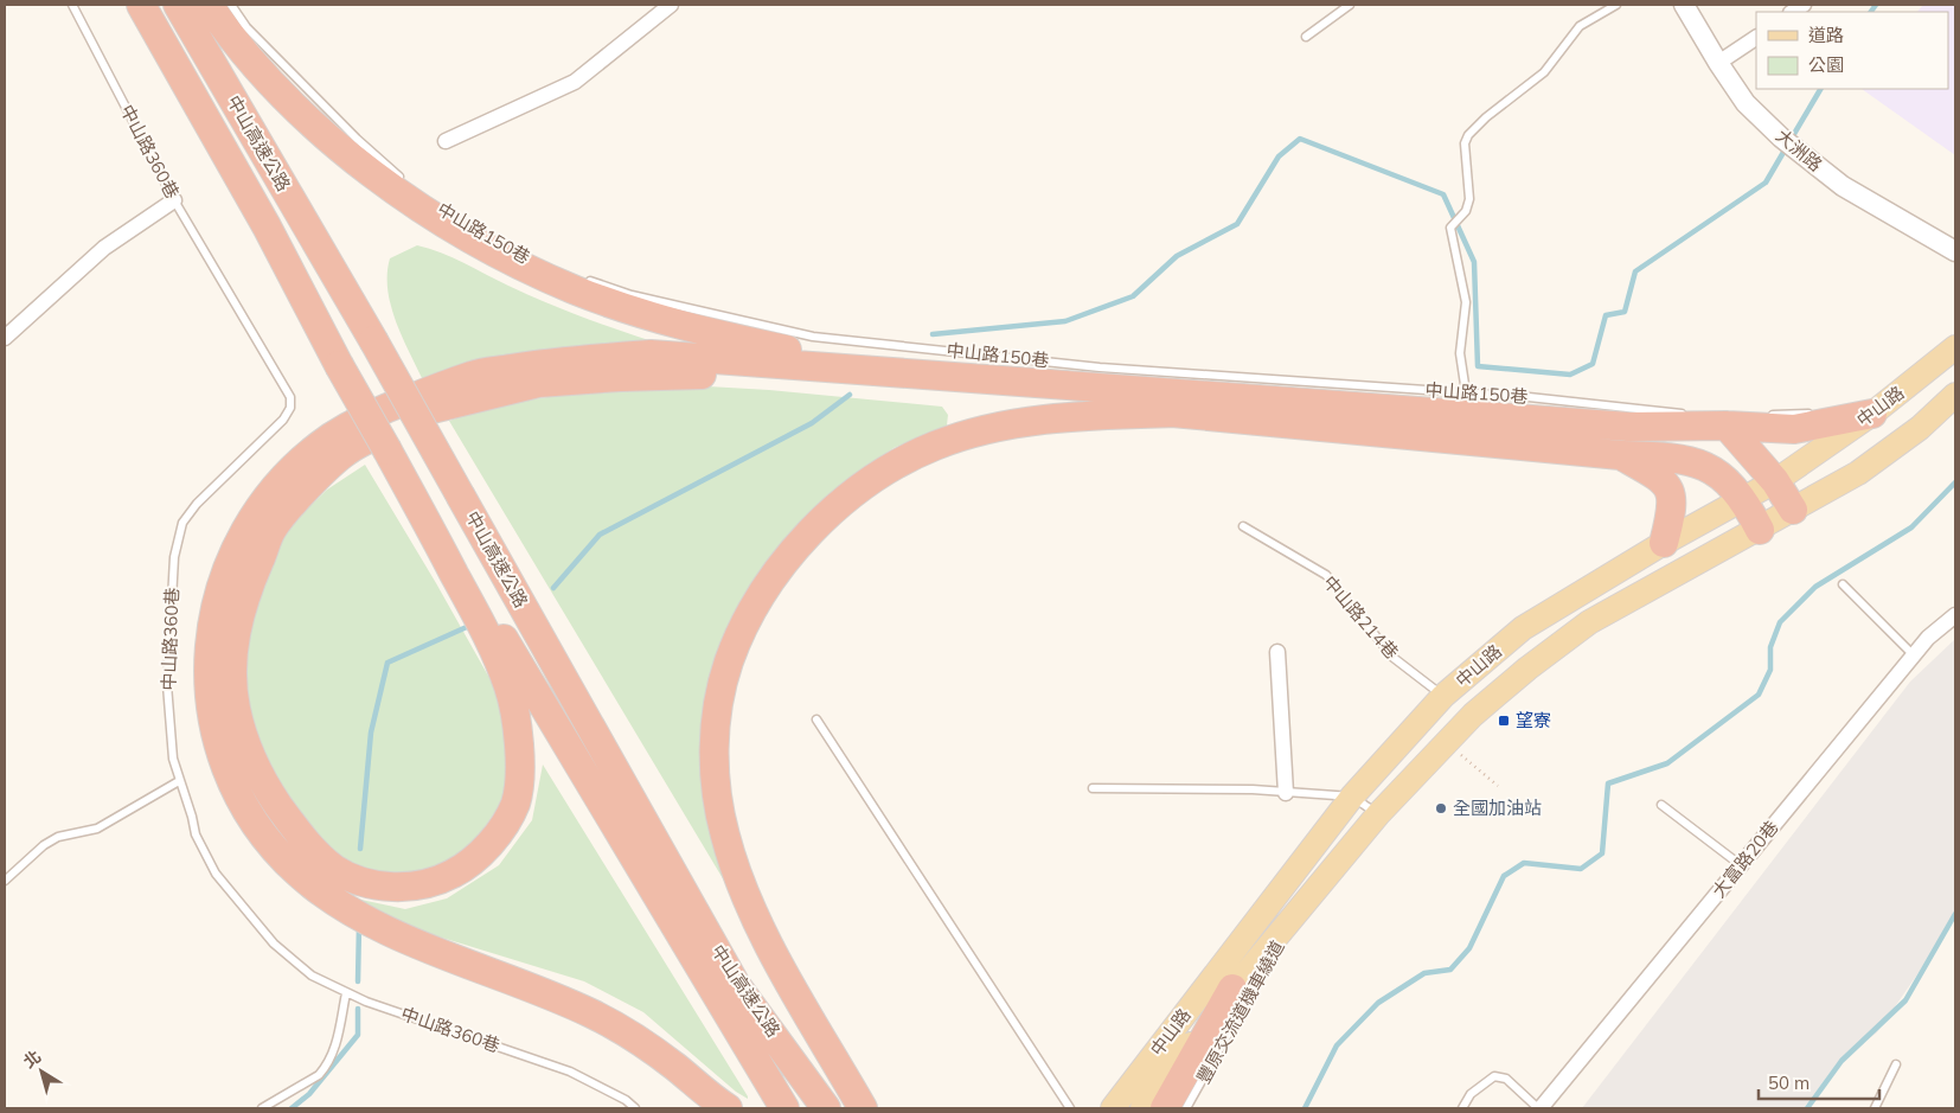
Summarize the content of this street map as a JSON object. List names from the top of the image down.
{
  "streets": {
    "highway": ["中山高速公路"],
    "main road": ["中山路"],
    "street": ["大洲路", "大富路20巷"],
    "lane": [
      "中山路360巷",
      "中山路150巷",
      "中山路214巷",
      "豐原交流道機車繞道"
    ]
  },
  "crossings": [
    ["中山路", "中山路214巷"],
    ["中山路", "豐原交流道機車繞道"]
  ],
  "places": {
    "transit": ["望寮"],
    "other": ["全國加油站"]
  },
  "legend": ["道路", "公園"],
  "scale_bar": "50 m",
  "north": "top left"
}
